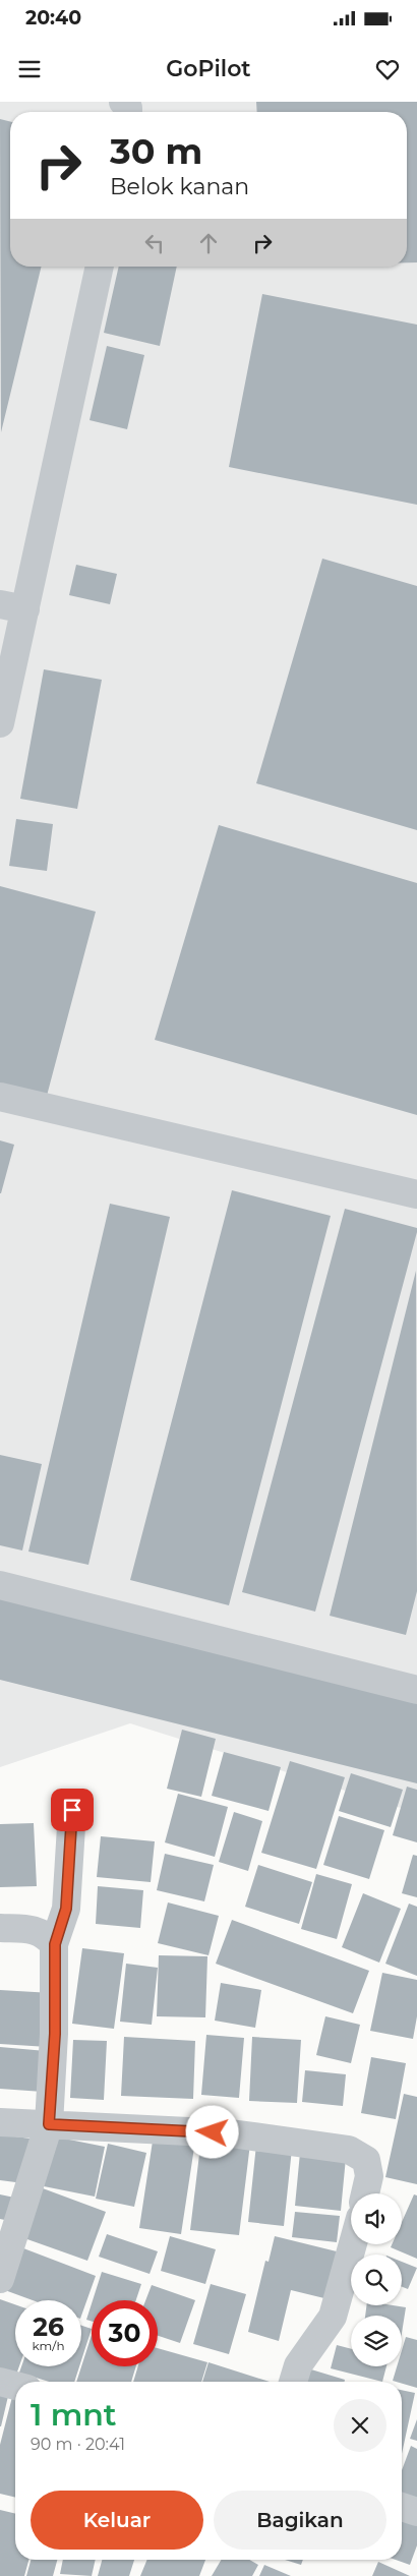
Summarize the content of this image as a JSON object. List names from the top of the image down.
{
  "page": {
    "status": "20:40",
    "header": "GoPilot",
    "turn": ["30 m", "Belok kanan"],
    "speed": "26 km/h",
    "limit": "30",
    "heading": ["1 mnt", "90 m · 20:41"],
    "buttons": ["Keluar", "Bagikan"]
  }
}
